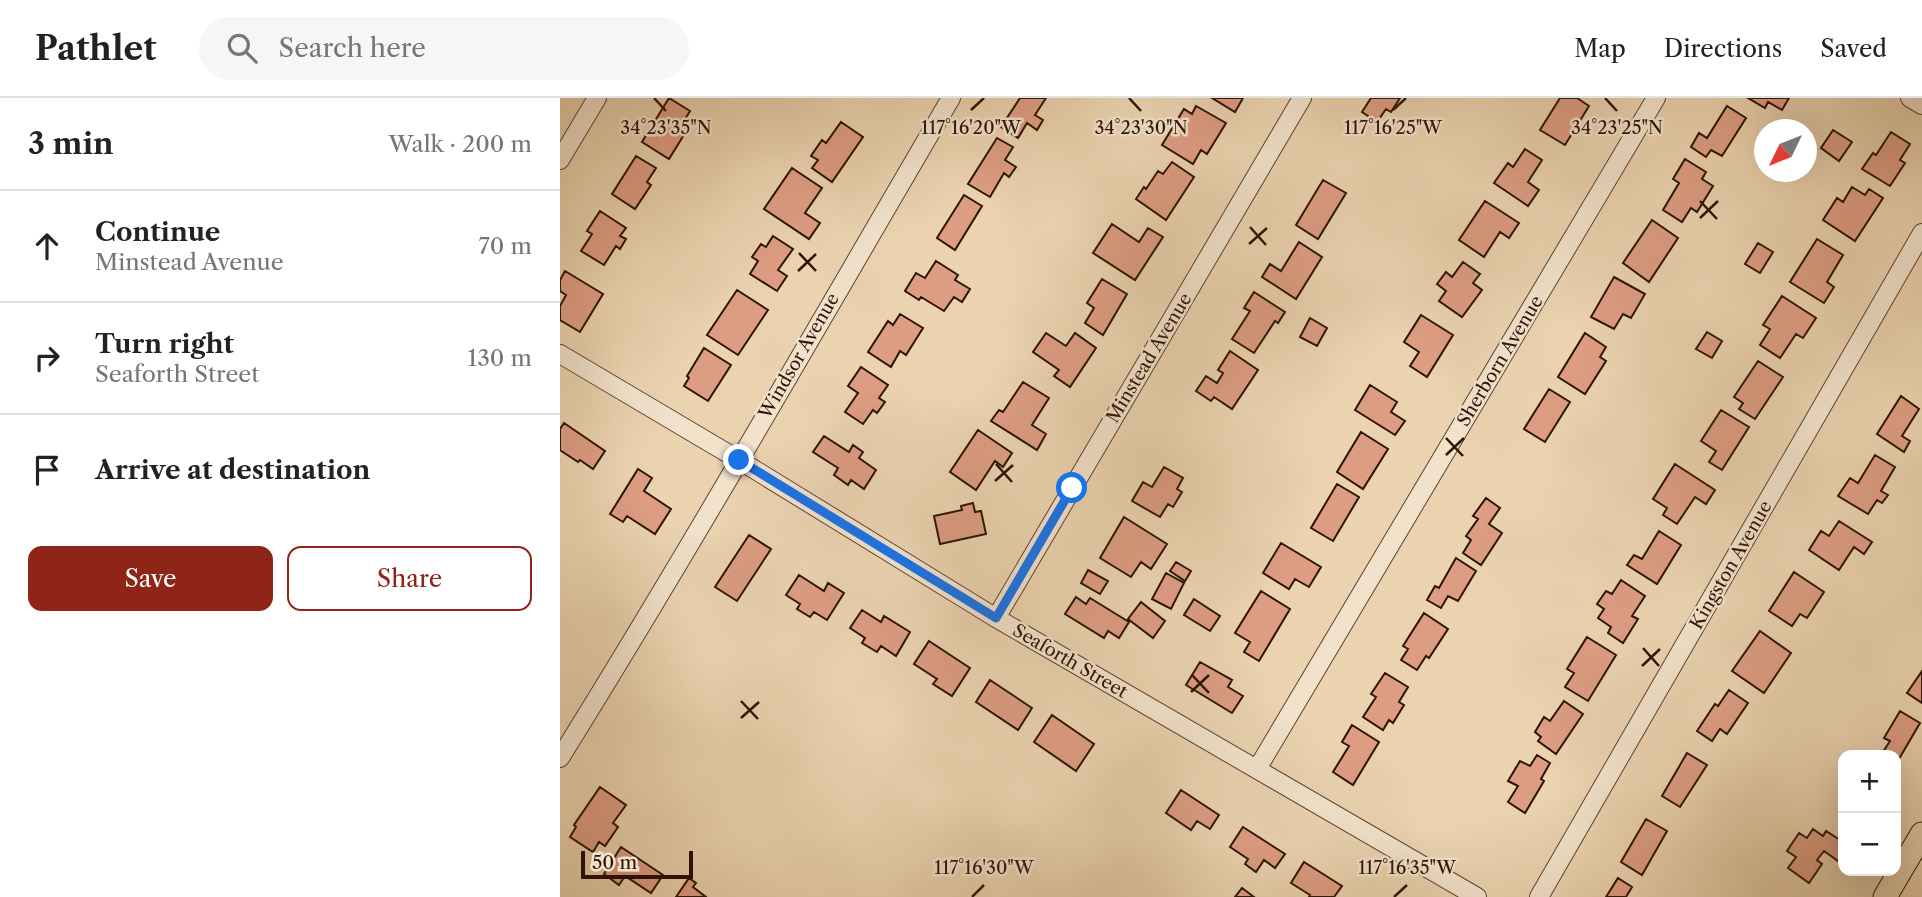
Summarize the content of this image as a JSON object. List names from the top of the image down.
{
  "streets": {
    "street": [
      "Windsor Avenue",
      "Minstead Avenue",
      "Sherborn Avenue",
      "Kingston Avenue",
      "Seaforth Street"
    ]
  },
  "crossings": [
    ["Windsor Avenue", "Seaforth Street"],
    ["Minstead Avenue", "Seaforth Street"],
    ["Sherborn Avenue", "Seaforth Street"]
  ],
  "scale_bar": "50 m",
  "north": "bottom left",
  "page": {
    "header": "Pathlet",
    "search": "Search here",
    "nav": ["Map", "Directions", "Saved"],
    "heading": ["3 min", "Walk · 200 m"],
    "list": [
      ["Continue", "Minstead Avenue", "70 m"],
      ["Turn right", "Seaforth Street", "130 m"],
      "Arrive at destination"
    ],
    "buttons": ["Save", "Share"],
    "map_buttons": ["+", "−"],
    "scale": "50 m"
  },
  "coordinates": [
    "117°16'20\"W",
    "117°16'25\"W",
    "34°23'35\"N",
    "34°23'30\"N",
    "34°23'25\"N",
    "117°16'30\"W",
    "117°16'35\"W"
  ]
}
